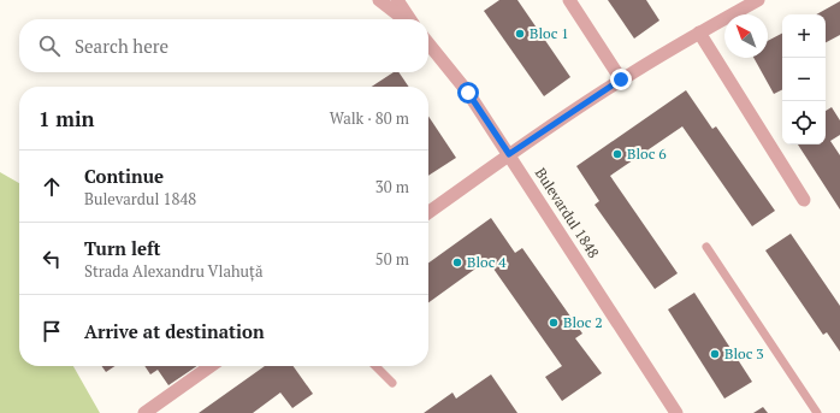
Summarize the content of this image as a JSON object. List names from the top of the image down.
{
  "streets": {
    "street": ["Bulevardul 1848"]
  },
  "places": [
    "Bloc 1",
    "Bloc 6",
    "Bloc 4",
    "Bloc 2",
    "Bloc 3"
  ],
  "north": "top left",
  "page": {
    "map_buttons": ["+", "−"],
    "search": "Search here",
    "heading": ["1 min", "Walk · 80 m"],
    "list": [
      ["Continue", "Bulevardul 1848", "30 m"],
      ["Turn left", "Strada Alexandru Vlahuță", "50 m"],
      "Arrive at destination"
    ]
  }
}
